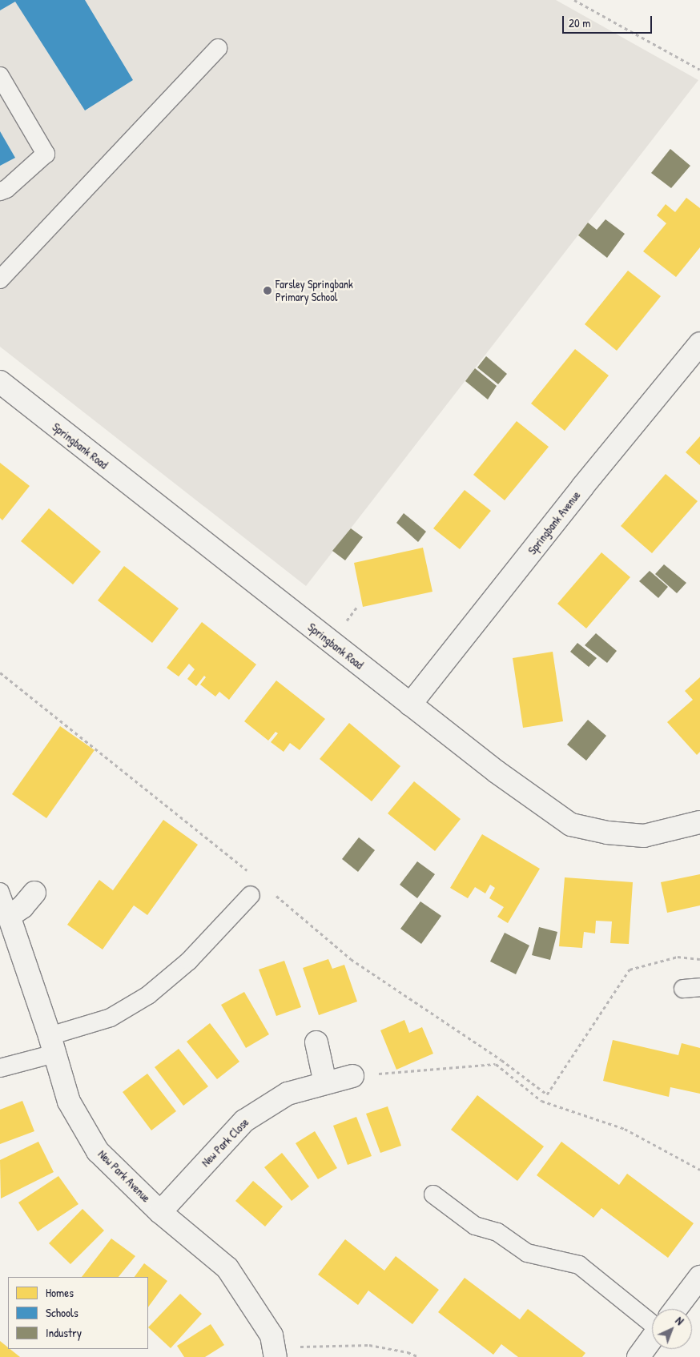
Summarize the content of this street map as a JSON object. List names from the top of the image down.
{
  "streets": {
    "street": [
      "Springbank Road",
      "Springbank Avenue",
      "New Park Close",
      "New Park Avenue"
    ]
  },
  "crossings": [
    ["Springbank Road", "Springbank Avenue"],
    ["New Park Close", "New Park Avenue"]
  ],
  "places": ["Farsley Springbank Primary School"],
  "legend": ["Homes", "Schools", "Industry"],
  "scale_bar": "20 m",
  "north": "top right"
}
